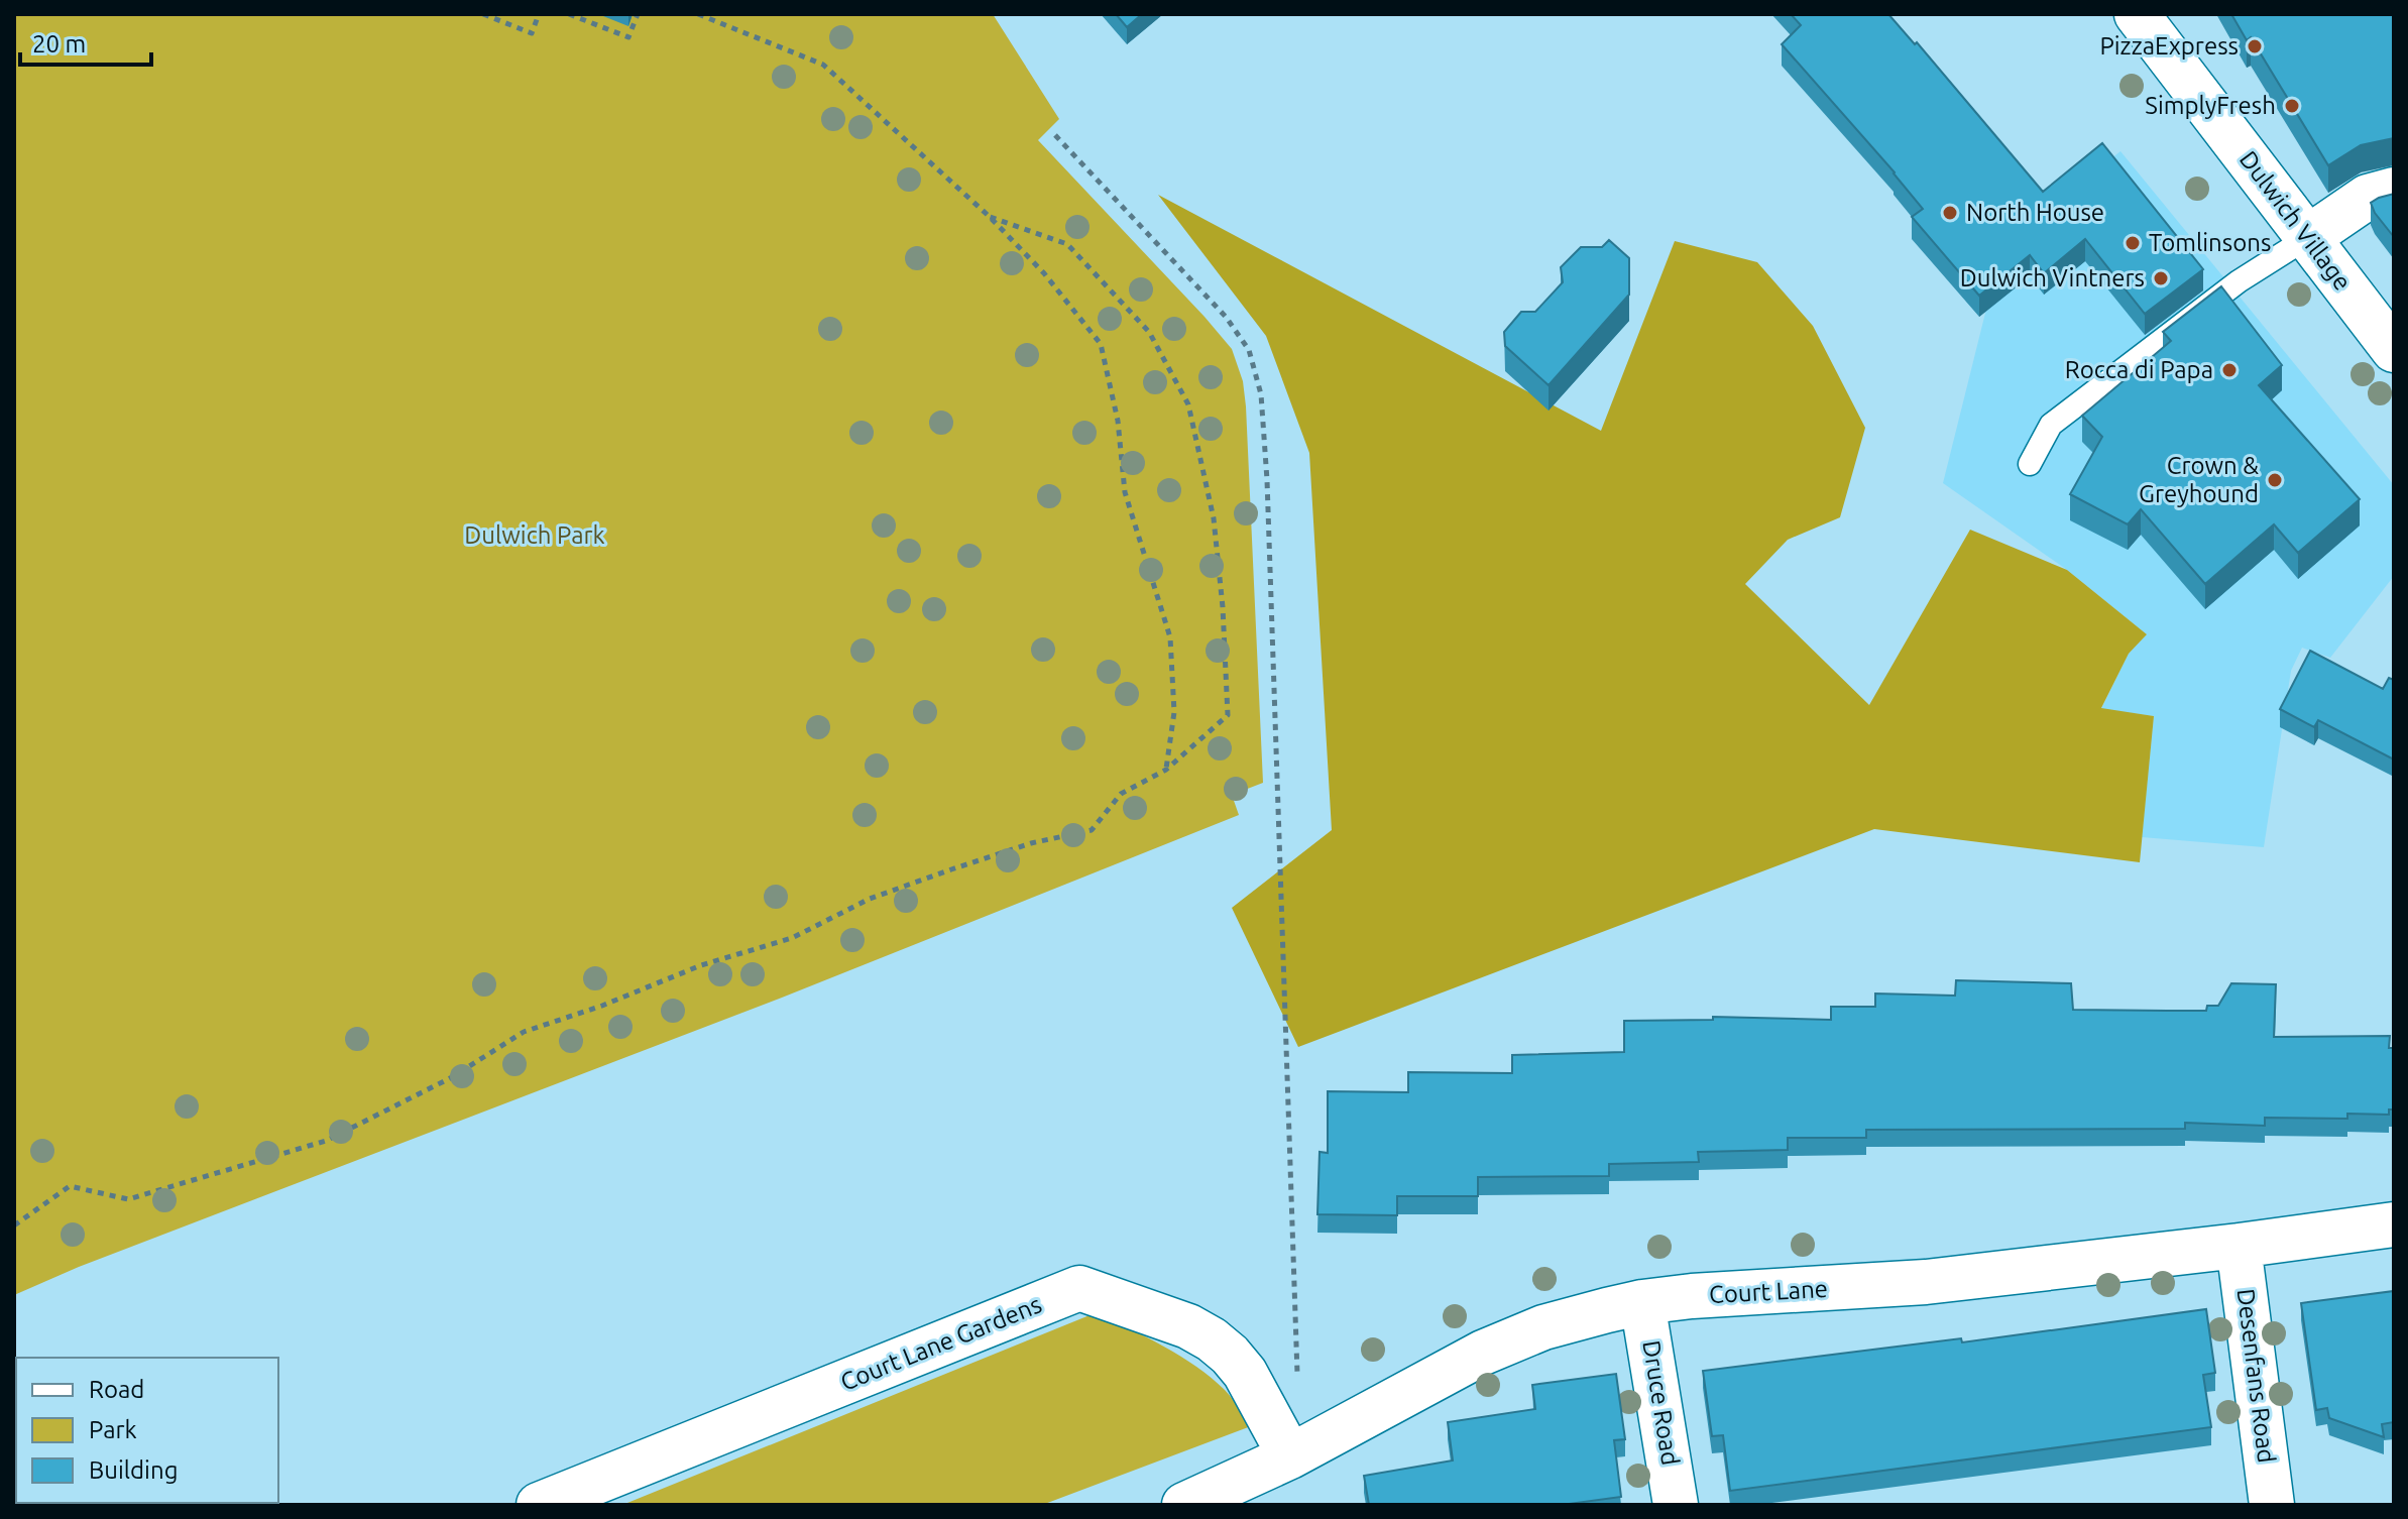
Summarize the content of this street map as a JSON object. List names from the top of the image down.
{
  "streets": {
    "street": [
      "Dulwich Village",
      "Court Lane",
      "Court Lane Gardens",
      "Desenfans Road",
      "Druce Road"
    ]
  },
  "crossings": [
    ["Court Lane", "Court Lane Gardens"],
    ["Court Lane", "Desenfans Road"],
    ["Court Lane", "Druce Road"]
  ],
  "parks": ["Dulwich Park"],
  "places": [
    "PizzaExpress",
    "SimplyFresh",
    "North House",
    "Tomlinsons",
    "Dulwich Vintners",
    "Rocca di Papa",
    "Crown & Greyhound"
  ],
  "legend": ["Road", "Park", "Building"],
  "scale_bar": "20 m"
}
